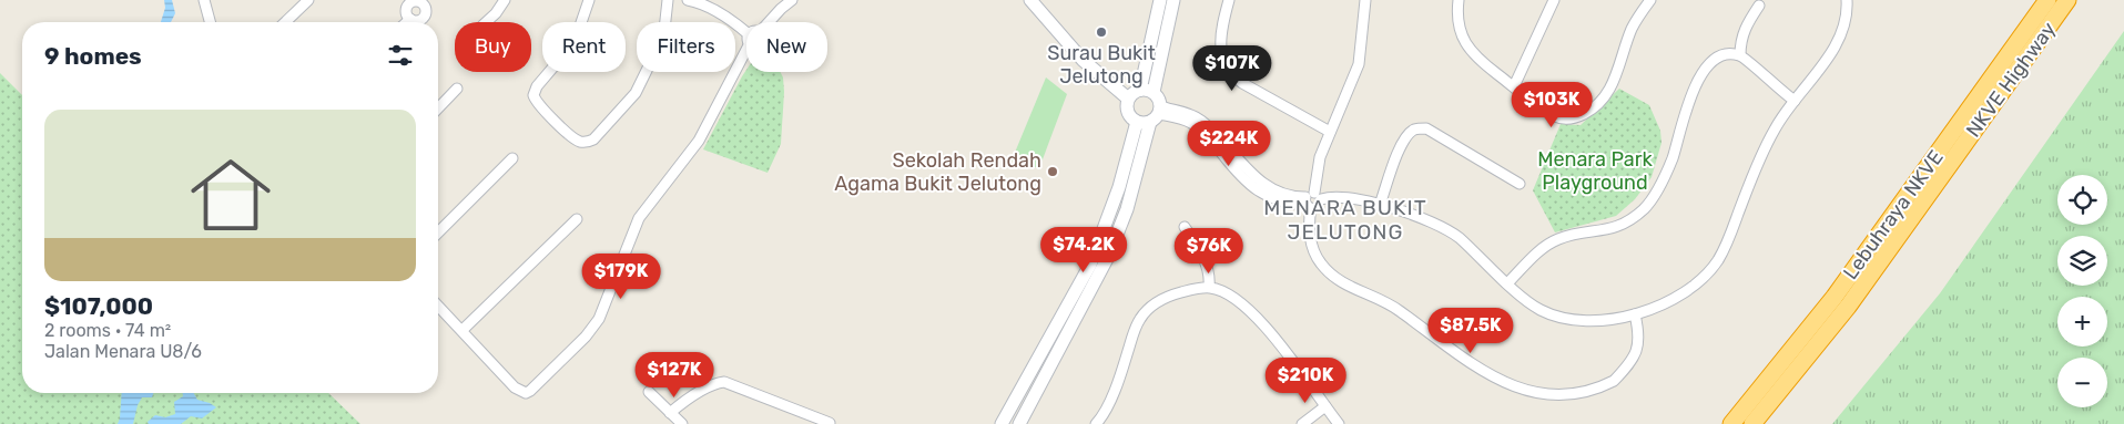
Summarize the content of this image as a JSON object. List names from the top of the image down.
{
  "streets": {
    "highway": ["NKVE Highway", "Lebuhraya NKVE"]
  },
  "districts": ["MENARA BUKIT JELUTONG"],
  "parks": ["Menara Park Playground"],
  "places": ["Surau Bukit Jelutong", "Sekolah Rendah Agama Bukit Jelutong"],
  "page": {
    "chip": [
      "Buy",
      "Rent",
      "Filters",
      "New"
    ],
    "heading": "9 homes",
    "price": [
      "$107K",
      "$103K",
      "$224K",
      "$74.2K",
      "$76K",
      "$179K",
      "$87.5K",
      "$127K",
      "$210K"
    ],
    "list": [
      {
        "name": "$107,000",
        "note": "2 rooms · 74 m² · Jalan Menara U8/6"
      }
    ],
    "map_buttons": ["+", "−"]
  }
}
